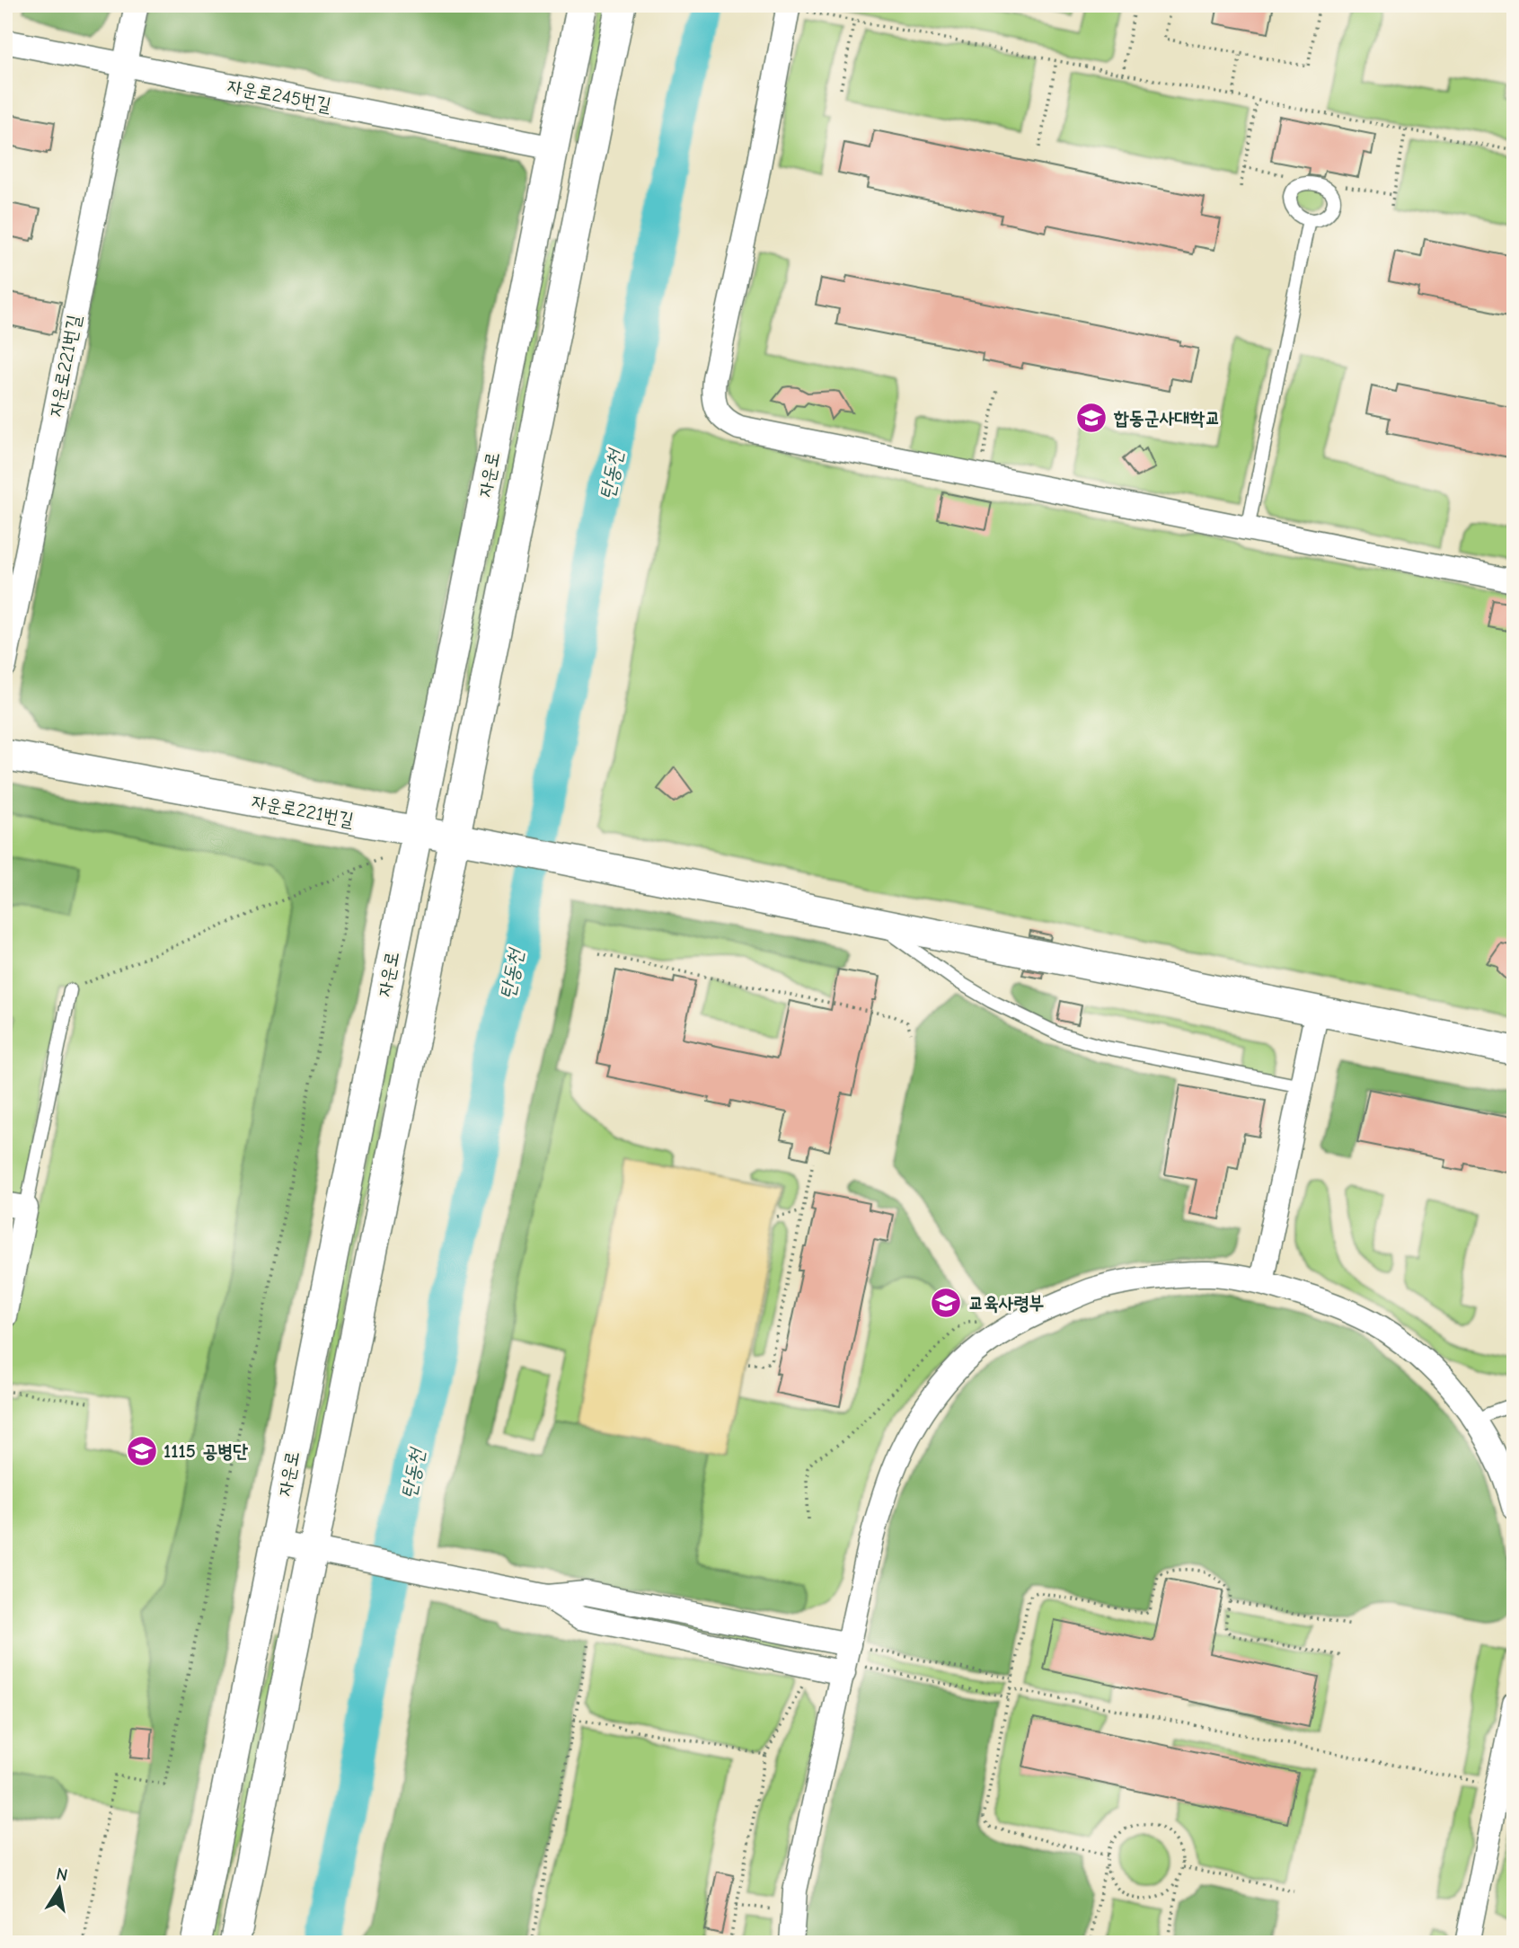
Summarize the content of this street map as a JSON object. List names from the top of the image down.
{
  "streets": {
    "street": ["자운로245번길", "자운로221번길", "자운로"]
  },
  "crossings": [
    ["자운로245번길", "자운로221번길"],
    ["자운로245번길", "자운로"],
    ["자운로221번길", "자운로"]
  ],
  "water": ["탄동천"],
  "places": {
    "school or university": ["합동군사대학교", "교육사령부", "1115 공병단"]
  },
  "north": "top"
}
